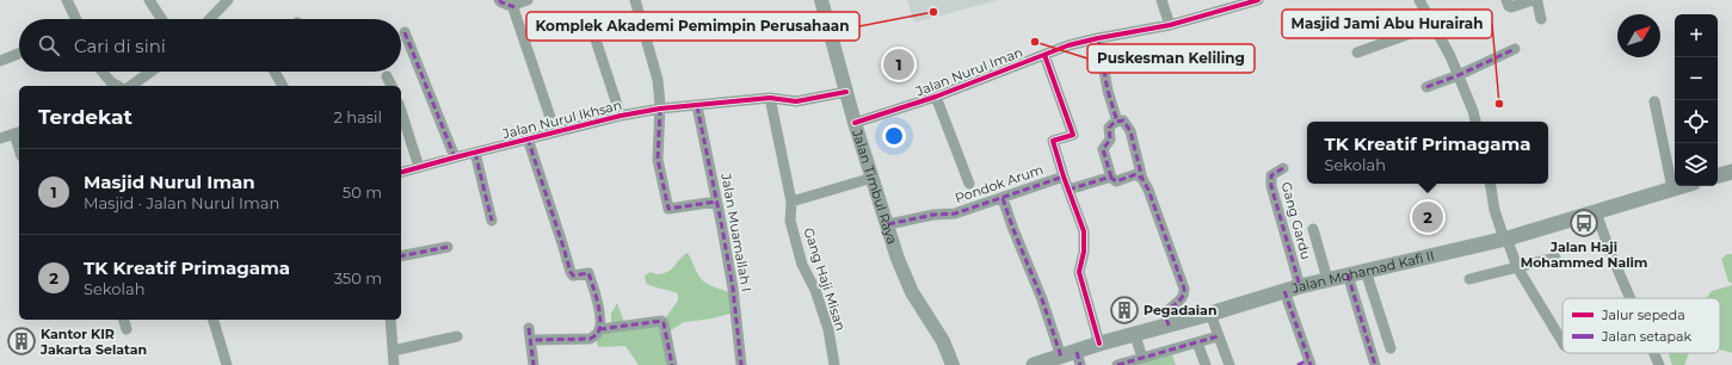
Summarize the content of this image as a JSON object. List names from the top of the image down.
{
  "streets": {
    "main road": ["Jalan Mohamad Kafi II"],
    "street": [
      "Jalan Nurul Iman",
      "Jalan Nurul Ikhsan",
      "Pondok Arum",
      "Jalan Timbul Raya",
      "Gang Gardu",
      "Jalan Muamallah I",
      "Gang Haji Misan"
    ]
  },
  "crossings": [
    ["Jalan Nurul Iman", "Jalan Timbul Raya"],
    ["Jalan Nurul Ikhsan", "Jalan Timbul Raya"],
    ["Jalan Nurul Ikhsan", "Jalan Muamallah I"],
    ["Jalan Nurul Ikhsan", "Gang Haji Misan"],
    ["Pondok Arum", "Jalan Timbul Raya"],
    ["Gang Gardu", "Jalan Mohamad Kafi II"]
  ],
  "places": {
    "other": ["Komplek Akademi Pemimpin Perusahaan", "Puskesman Keliling", "Masjid Jami Abu Hurairah"],
    "bus stop": ["Jalan Haji Mohammed Nalim"],
    "building": ["Pegadaian", "Kantor KIR Jakarta Selatan"]
  },
  "legend": ["Jalur sepeda", "Jalan setapak"],
  "north": "top right",
  "page": {
    "map_buttons": ["+", "−"],
    "search": "Cari di sini",
    "pins": ["1", "2"],
    "heading": ["Terdekat", "2 hasil"],
    "popup": ["TK Kreatif Primagama", "Sekolah"],
    "list": [
      {
        "mark": "1",
        "name": "Masjid Nurul Iman",
        "note": "Masjid · Jalan Nurul Iman",
        "value": "50 m"
      },
      {
        "mark": "2",
        "name": "TK Kreatif Primagama",
        "note": "Sekolah",
        "value": "350 m"
      }
    ]
  }
}
